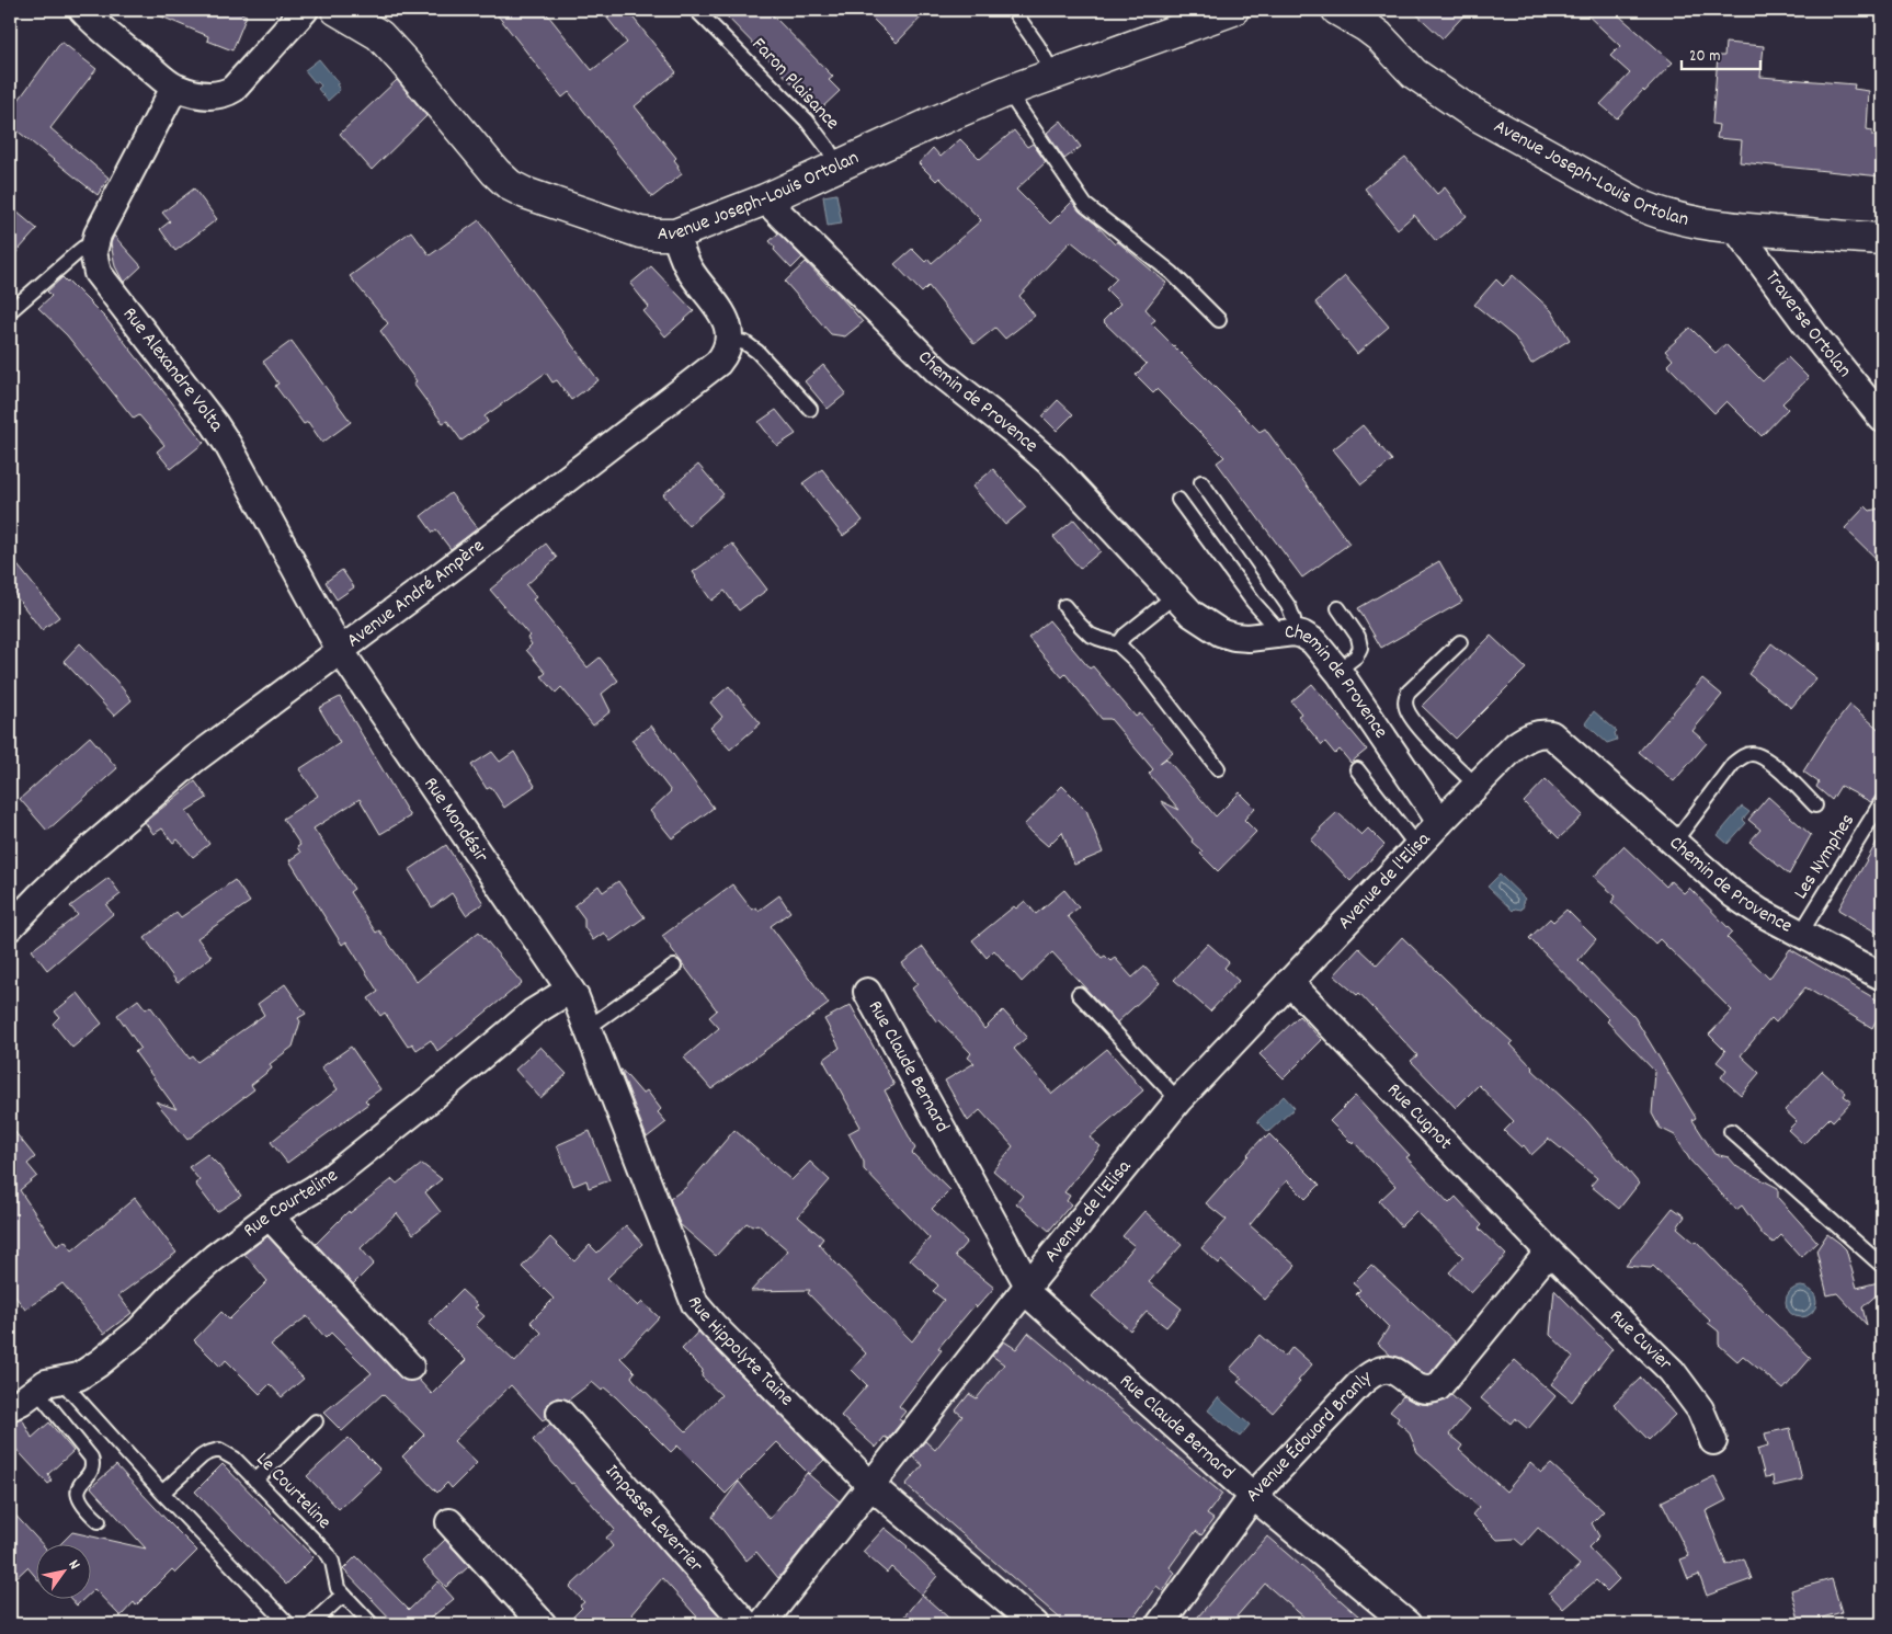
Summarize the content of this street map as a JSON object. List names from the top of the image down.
{
  "streets": {
    "street": [
      "Avenue Joseph-Louis Ortolan",
      "Traverse Ortolan",
      "Rue Alexandre Volta",
      "Chemin de Provence",
      "Avenue André Ampère",
      "Rue Mondésir",
      "Avenue de l'Elisa",
      "Rue Claude Bernard",
      "Rue Cugnot",
      "Rue Courteline",
      "Rue Cuvier",
      "Rue Hippolyte Taine",
      "Avenue Édouard Branly",
      "Impasse Leverrier"
    ],
    "lane": ["Faron Plaisance", "Les Nymphes", "Le Courteline"]
  },
  "crossings": [
    ["Faron Plaisance", "Avenue Joseph-Louis Ortolan"],
    ["Avenue Joseph-Louis Ortolan", "Traverse Ortolan"],
    ["Avenue Joseph-Louis Ortolan", "Chemin de Provence"],
    ["Rue Alexandre Volta", "Avenue André Ampère"],
    ["Rue Alexandre Volta", "Rue Mondésir"],
    ["Chemin de Provence", "Les Nymphes"],
    ["Chemin de Provence", "Avenue de l'Elisa"],
    ["Avenue André Ampère", "Rue Mondésir"],
    ["Rue Mondésir", "Rue Courteline"],
    ["Rue Mondésir", "Rue Hippolyte Taine"],
    ["Avenue de l'Elisa", "Rue Claude Bernard"],
    ["Avenue de l'Elisa", "Rue Cugnot"],
    ["Avenue de l'Elisa", "Rue Hippolyte Taine"],
    ["Rue Claude Bernard", "Avenue Édouard Branly"],
    ["Rue Cugnot", "Rue Cuvier"],
    ["Rue Cugnot", "Avenue Édouard Branly"],
    ["Rue Courteline", "Rue Hippolyte Taine"],
    ["Rue Cuvier", "Avenue Édouard Branly"]
  ],
  "scale_bar": "20 m",
  "north": "top right"
}
